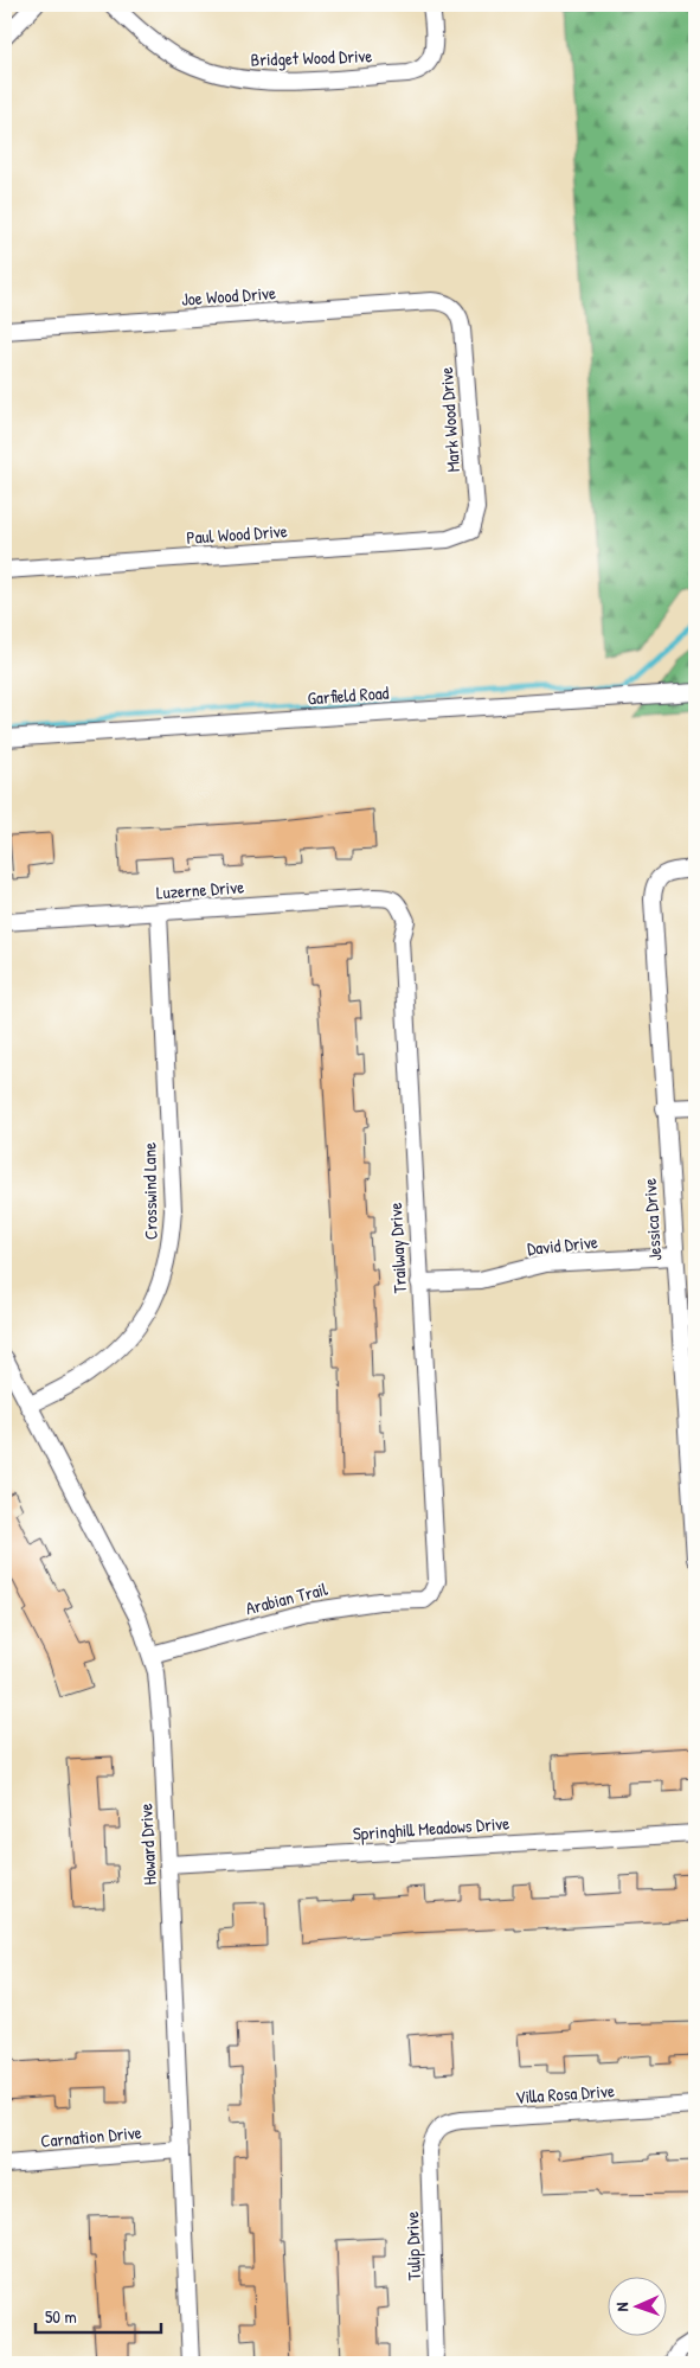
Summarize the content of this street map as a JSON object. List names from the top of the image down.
{
  "streets": {
    "street": [
      "Bridget Wood Drive",
      "Joe Wood Drive",
      "Mark Wood Drive",
      "Paul Wood Drive",
      "Garfield Road",
      "Luzerne Drive",
      "Crosswind Lane",
      "Jessica Drive",
      "David Drive",
      "Trailway Drive",
      "Arabian Trail",
      "Springhill Meadows Drive",
      "Howard Drive",
      "Villa Rosa Drive",
      "Carnation Drive",
      "Tulip Drive"
    ]
  },
  "crossings": [
    ["Joe Wood Drive", "Mark Wood Drive"],
    ["Mark Wood Drive", "Paul Wood Drive"],
    ["Luzerne Drive", "Crosswind Lane"],
    ["Luzerne Drive", "Trailway Drive"],
    ["Crosswind Lane", "Howard Drive"],
    ["Jessica Drive", "David Drive"],
    ["David Drive", "Trailway Drive"],
    ["Trailway Drive", "Arabian Trail"],
    ["Arabian Trail", "Howard Drive"],
    ["Springhill Meadows Drive", "Howard Drive"],
    ["Howard Drive", "Carnation Drive"],
    ["Villa Rosa Drive", "Tulip Drive"]
  ],
  "scale_bar": "50 m",
  "north": "left"
}
